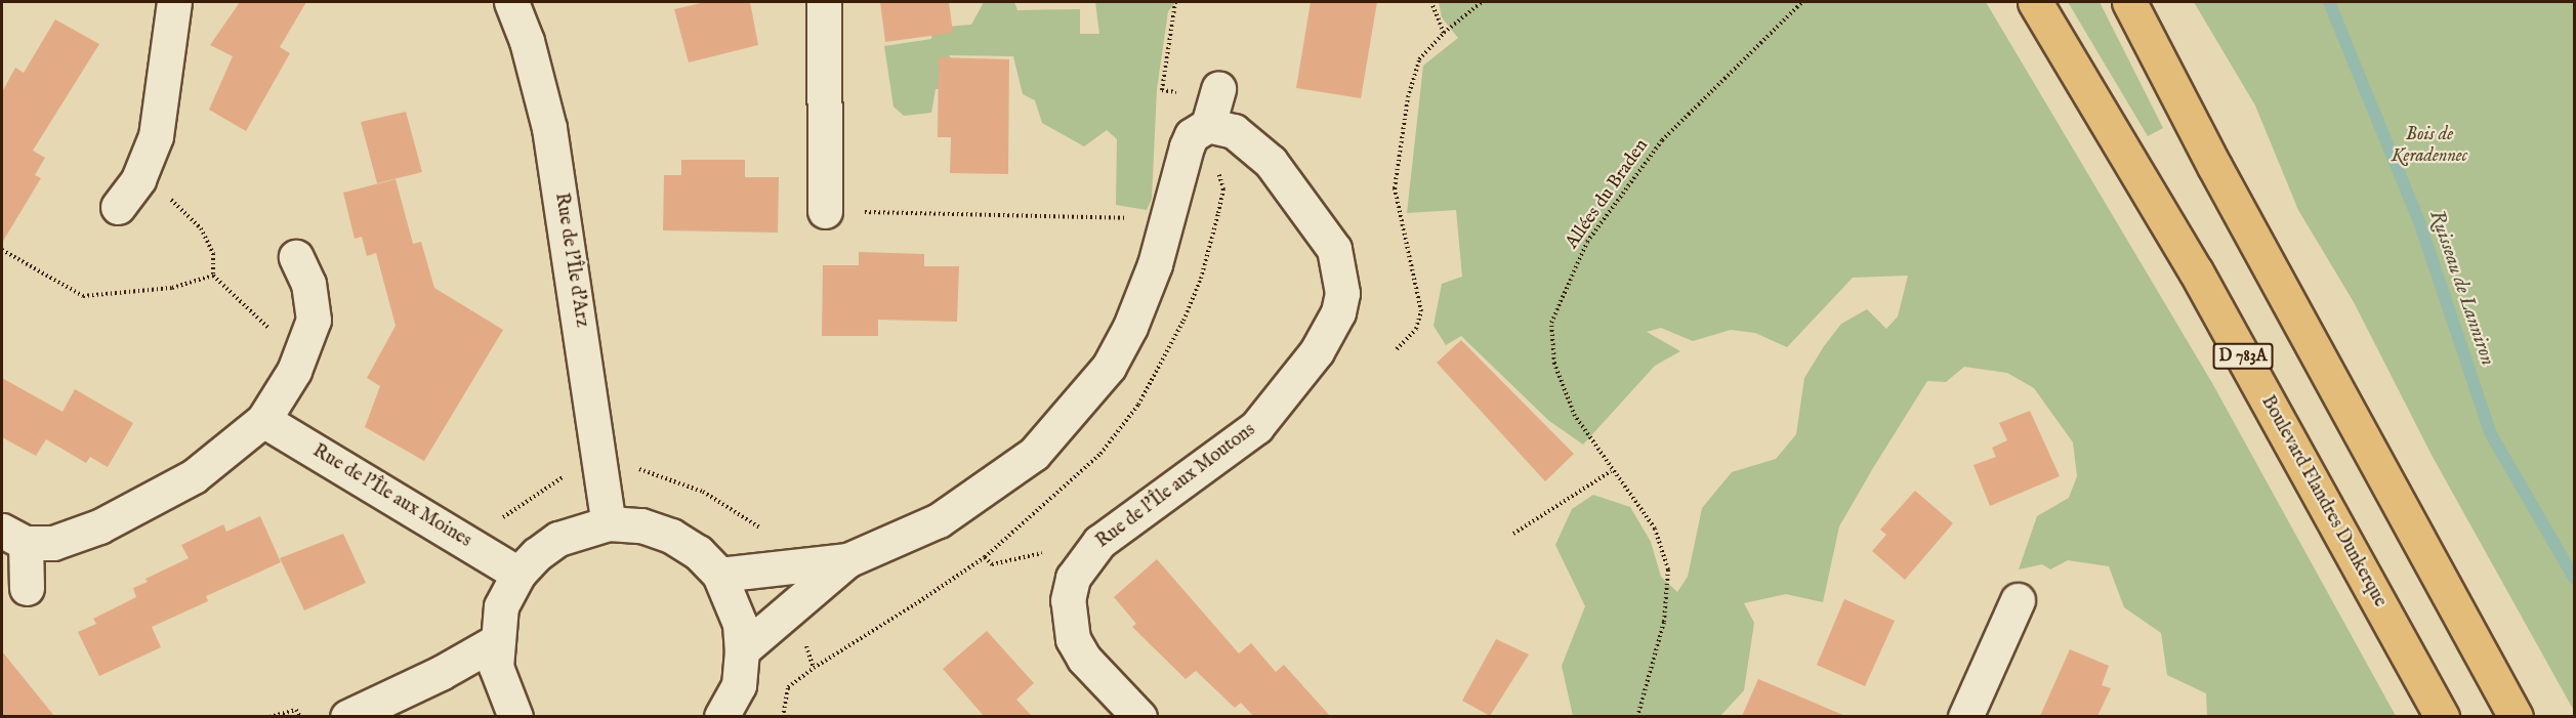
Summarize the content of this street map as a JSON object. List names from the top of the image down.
{
  "streets": {
    "main road": ["D 783A", "Boulevard Flandres Dunkerque"],
    "street": ["Rue de l'Île d'Arz", "Rue de l'Île aux Moutons", "Rue de l'Île aux Moines"],
    "path": ["Allées du Braden"]
  },
  "water": ["Ruisseau de Lanniron"],
  "parks": ["Bois de Keradennec"]
}
